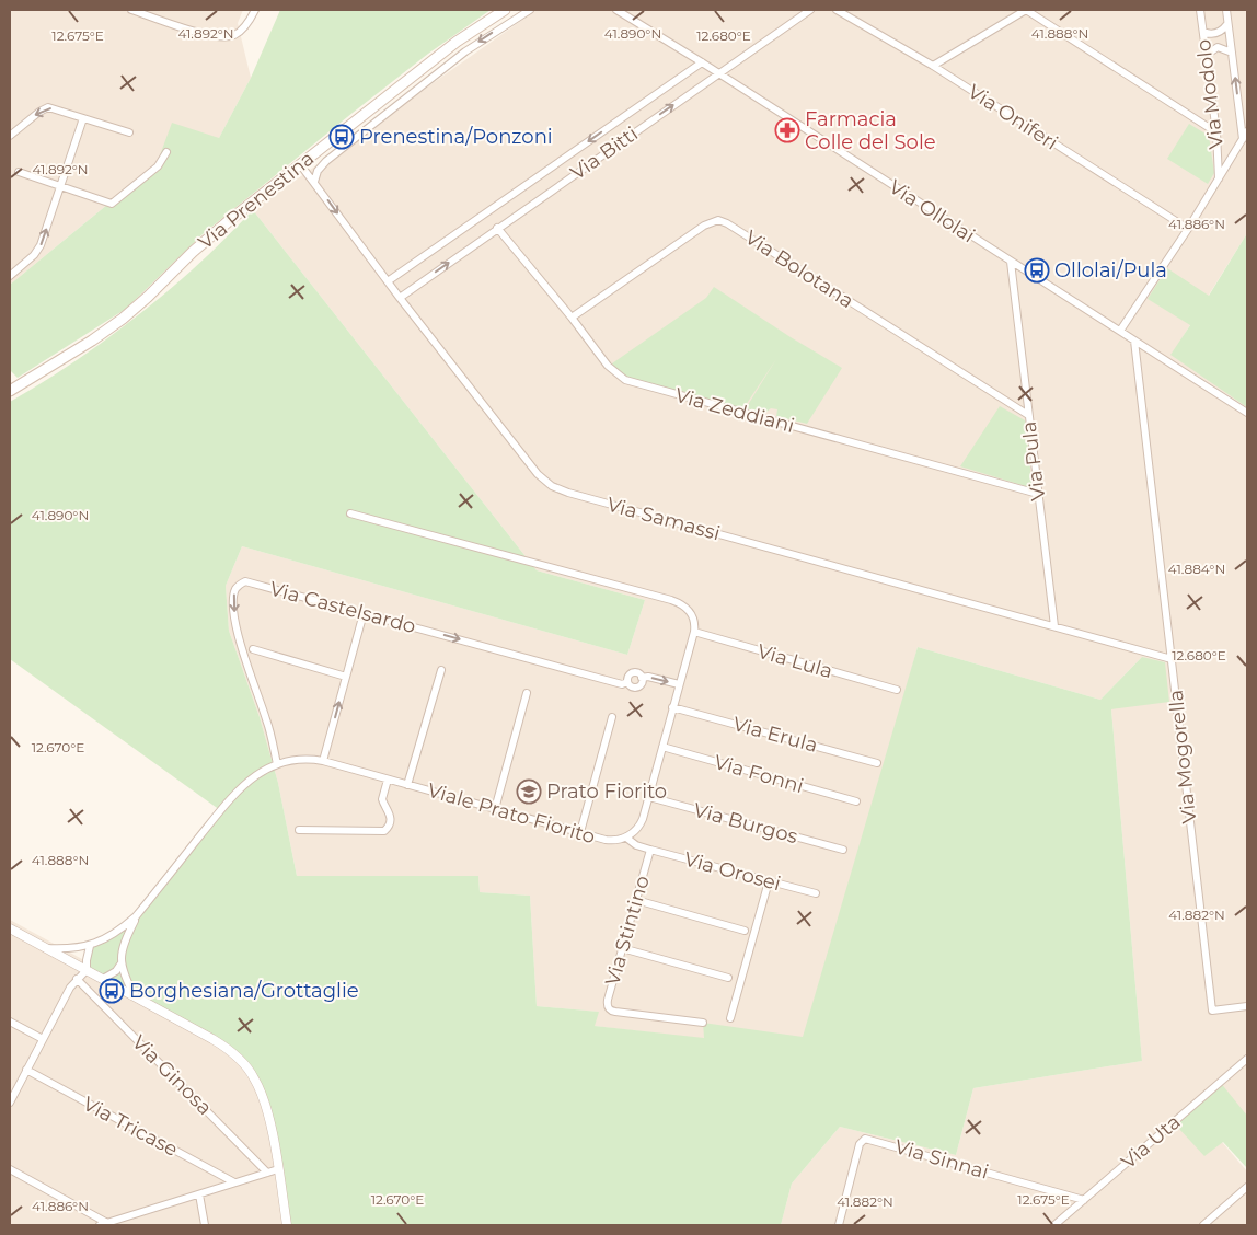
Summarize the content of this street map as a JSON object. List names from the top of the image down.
{
  "streets": {
    "main road": ["Via Prenestina"],
    "street": [
      "Via Modolo",
      "Via Oniferi",
      "Via Bitti",
      "Via Ollolai",
      "Via Bolotana",
      "Via Zeddiani",
      "Via Pula",
      "Via Samassi",
      "Via Castelsardo",
      "Via Lula",
      "Via Erula",
      "Via Mogorella",
      "Via Fonni",
      "Viale Prato Fiorito",
      "Via Burgos",
      "Via Orosei",
      "Via Stintino",
      "Via Ginosa",
      "Via Tricase",
      "Via Uta",
      "Via Sinnai"
    ]
  },
  "crossings": [
    ["Via Bitti", "Via Ollolai"],
    ["Via Bitti", "Via Zeddiani"],
    ["Via Bitti", "Via Samassi"],
    ["Via Prenestina", "Via Samassi"],
    ["Via Ollolai", "Via Pula"],
    ["Via Ollolai", "Via Mogorella"],
    ["Via Bolotana", "Via Zeddiani"],
    ["Via Bolotana", "Via Pula"],
    ["Via Zeddiani", "Via Pula"],
    ["Via Pula", "Via Samassi"],
    ["Via Samassi", "Via Mogorella"],
    ["Via Castelsardo", "Viale Prato Fiorito"],
    ["Viale Prato Fiorito", "Via Stintino"],
    ["Via Orosei", "Via Stintino"],
    ["Via Uta", "Via Sinnai"]
  ],
  "places": {
    "pharmacy": ["Farmacia Colle del Sole"],
    "bus stop": ["Prenestina/Ponzoni", "Ollolai/Pula", "Borghesiana/Grottaglie"],
    "school or university": ["Prato Fiorito"]
  },
  "coordinates": [
    "41.892°N",
    "41.890°N",
    "41.888°N",
    "12.675°E",
    "12.680°E",
    "41.886°N",
    "41.884°N",
    "12.670°E",
    "41.882°N"
  ]
}
